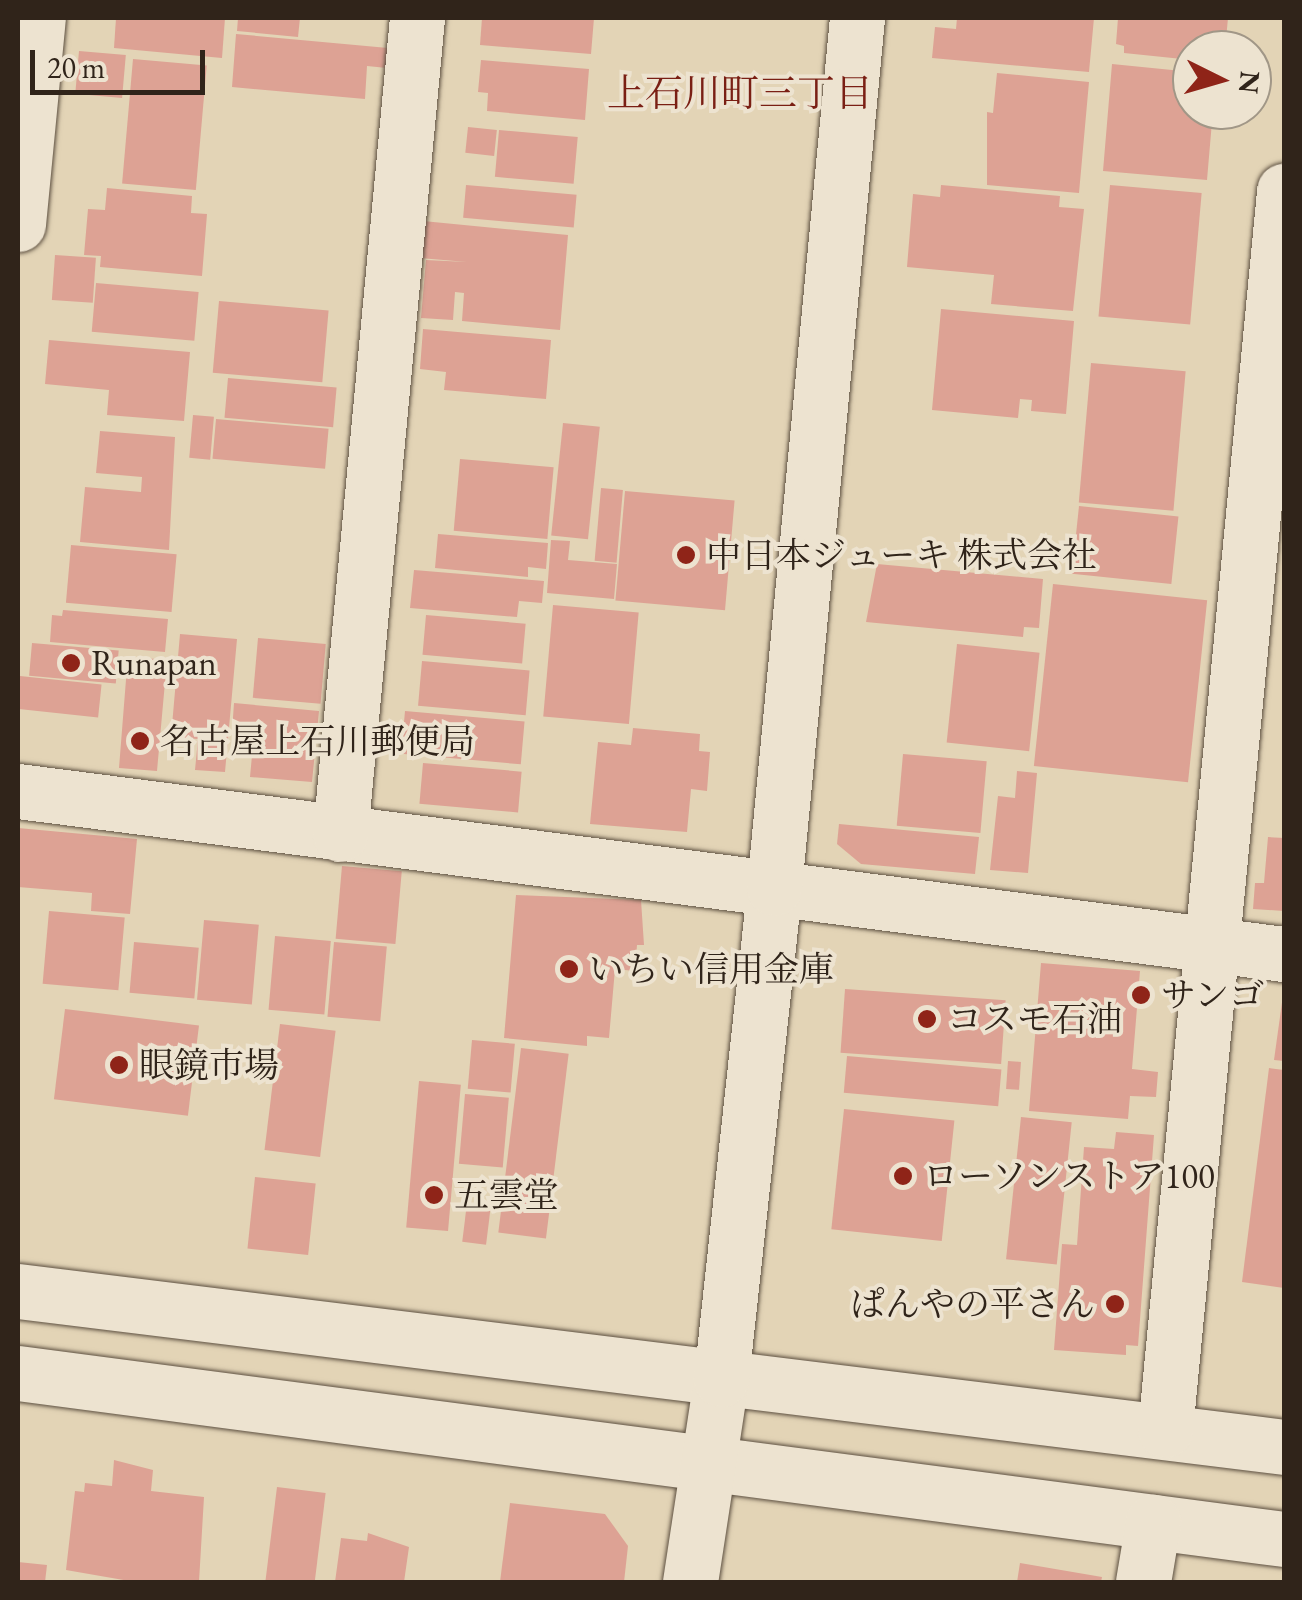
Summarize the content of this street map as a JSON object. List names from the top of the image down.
{
  "districts": ["上石川町三丁目"],
  "places": [
    "中日本ジューキ 株式会社",
    "Runapan",
    "名古屋上石川郵便局",
    "いちい信用金庫",
    "サンゴ",
    "コスモ石油",
    "眼鏡市場",
    "ローソンストア100",
    "五雲堂",
    "ぱんやの平さん"
  ],
  "scale_bar": "20 m",
  "north": "right"
}
